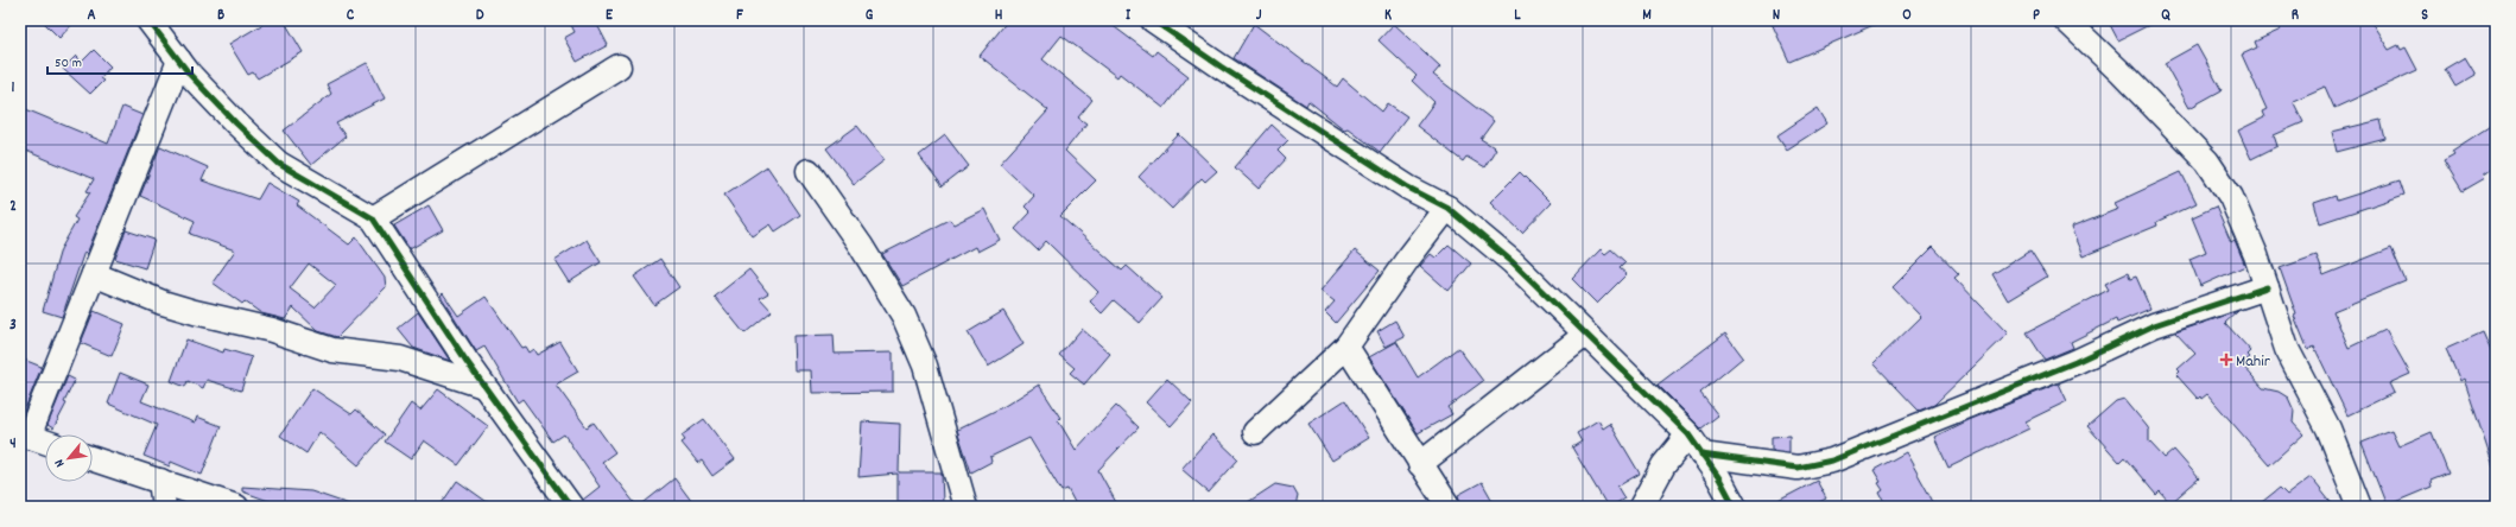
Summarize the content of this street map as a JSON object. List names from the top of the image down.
{
  "places": {
    "health": ["Mahir"]
  },
  "scale_bar": "50 m",
  "north": "bottom left",
  "grid": {
    "columns": [
      "A",
      "B",
      "C",
      "D",
      "E",
      "F",
      "G",
      "H",
      "I",
      "J",
      "K",
      "L",
      "M",
      "N",
      "O",
      "P",
      "Q",
      "R",
      "S"
    ],
    "rows": [
      "1",
      "2",
      "3",
      "4"
    ]
  }
}
